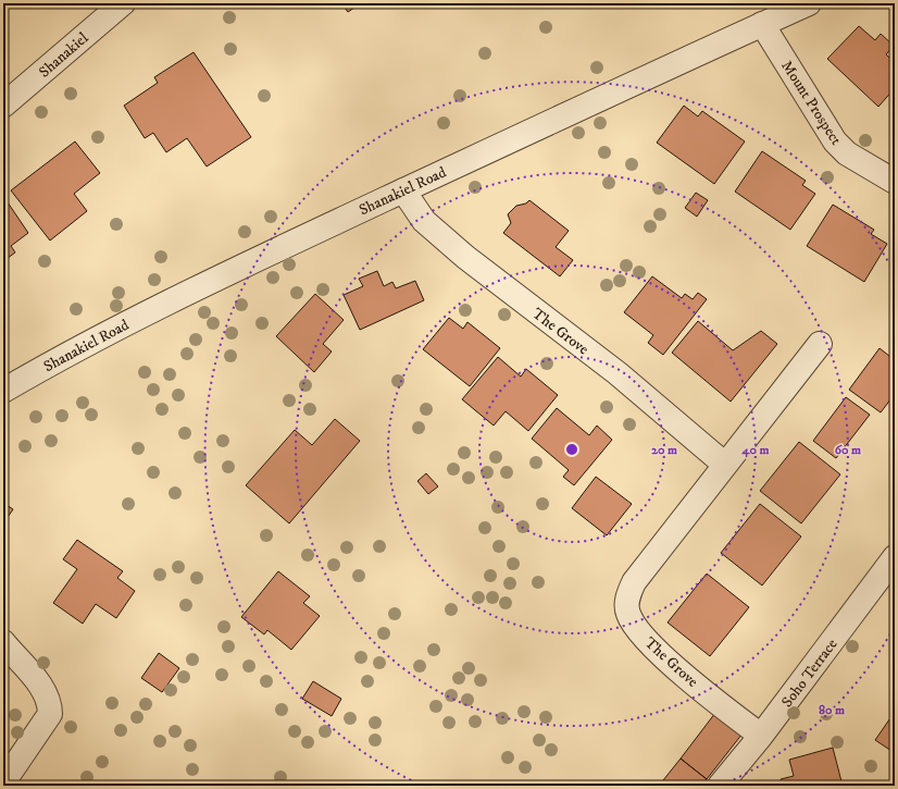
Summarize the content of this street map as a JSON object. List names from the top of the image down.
{
  "streets": {
    "street": [
      "Shanakiel",
      "Mount Prospect",
      "Shanakiel Road",
      "The Grove",
      "Soho Terrace"
    ]
  },
  "crossings": [
    ["Mount Prospect", "Shanakiel Road"],
    ["Shanakiel Road", "The Grove"],
    ["The Grove", "Soho Terrace"]
  ],
  "rings": [
    "20 m",
    "40 m",
    "60 m",
    "80 m"
  ]
}
